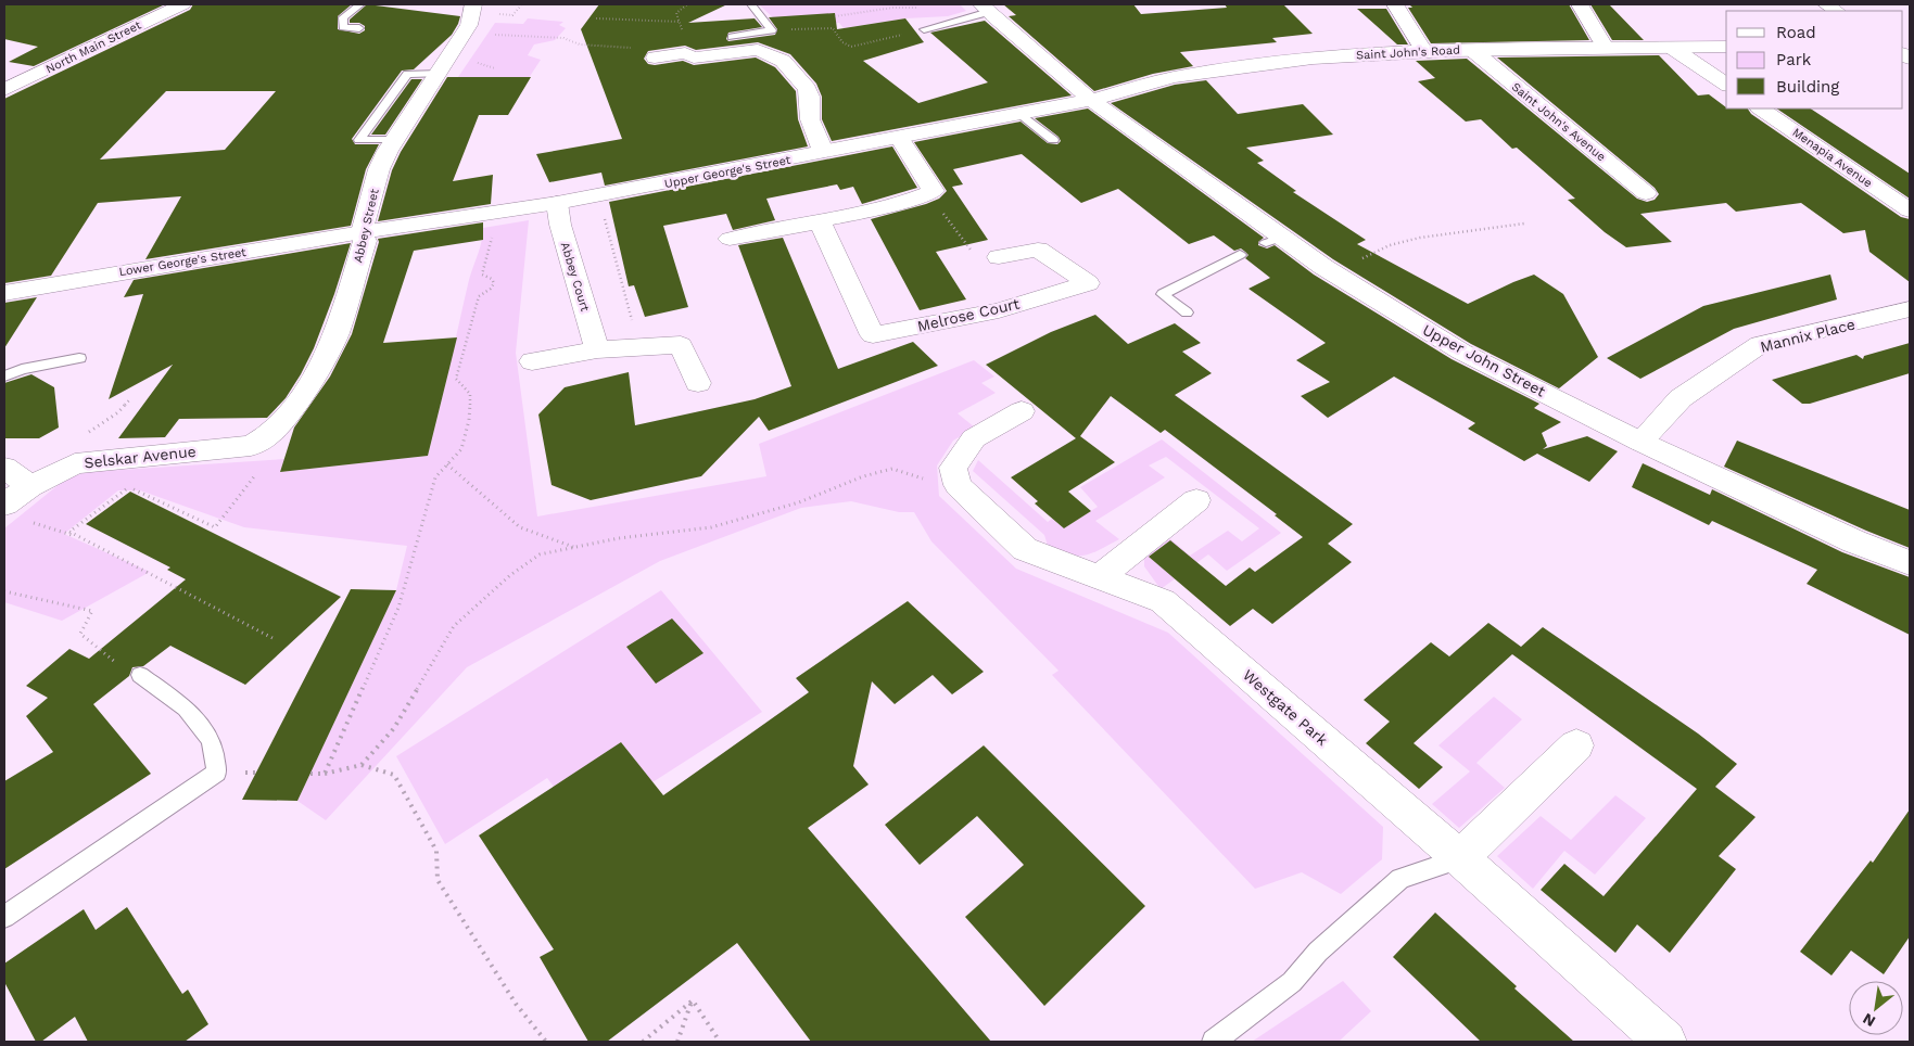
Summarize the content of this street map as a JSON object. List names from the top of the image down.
{
  "streets": {
    "street": [
      "North Main Street",
      "Saint John's Road",
      "Saint John's Avenue",
      "Menapia Avenue",
      "Upper George's Street",
      "Abbey Street",
      "Lower George's Street",
      "Abbey Court",
      "Melrose Court",
      "Mannix Place",
      "Upper John Street",
      "Selskar Avenue",
      "Westgate Park"
    ]
  },
  "crossings": [
    ["Saint John's Road", "Saint John's Avenue"],
    ["Saint John's Road", "Upper George's Street"],
    ["Saint John's Road", "Upper John Street"],
    ["Upper George's Street", "Abbey Street"],
    ["Upper George's Street", "Lower George's Street"],
    ["Upper George's Street", "Abbey Court"],
    ["Upper George's Street", "Upper John Street"],
    ["Abbey Street", "Lower George's Street"],
    ["Abbey Street", "Selskar Avenue"],
    ["Mannix Place", "Upper John Street"]
  ],
  "legend": ["Road", "Park", "Building"],
  "north": "bottom left"
}
